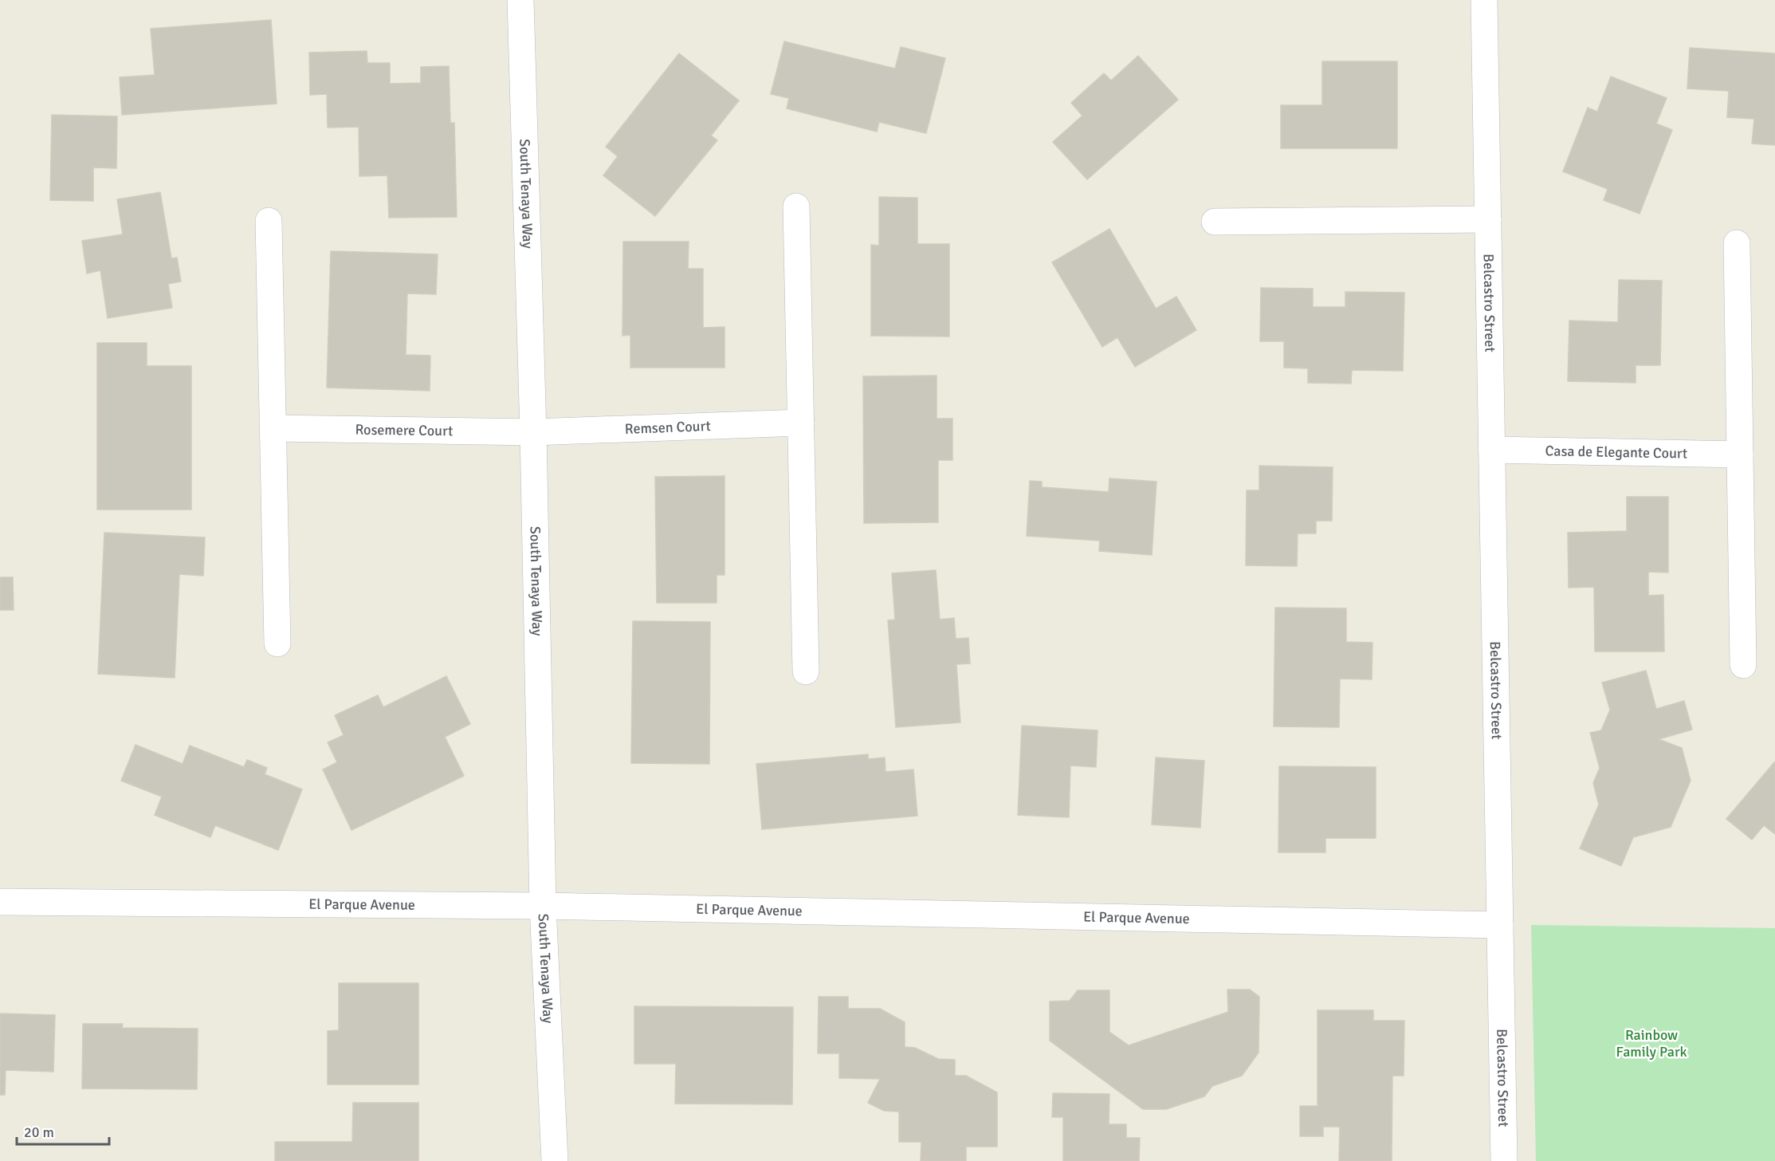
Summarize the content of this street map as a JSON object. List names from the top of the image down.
{
  "streets": {
    "street": [
      "South Tenaya Way",
      "Belcastro Street",
      "Remsen Court",
      "Rosemere Court",
      "Casa de Elegante Court",
      "El Parque Avenue"
    ]
  },
  "crossings": [
    ["South Tenaya Way", "Remsen Court"],
    ["South Tenaya Way", "Rosemere Court"],
    ["South Tenaya Way", "El Parque Avenue"],
    ["Belcastro Street", "Casa de Elegante Court"],
    ["Belcastro Street", "El Parque Avenue"],
    ["Remsen Court", "Rosemere Court"]
  ],
  "parks": ["Rainbow Family Park"],
  "scale_bar": "20 m"
}
